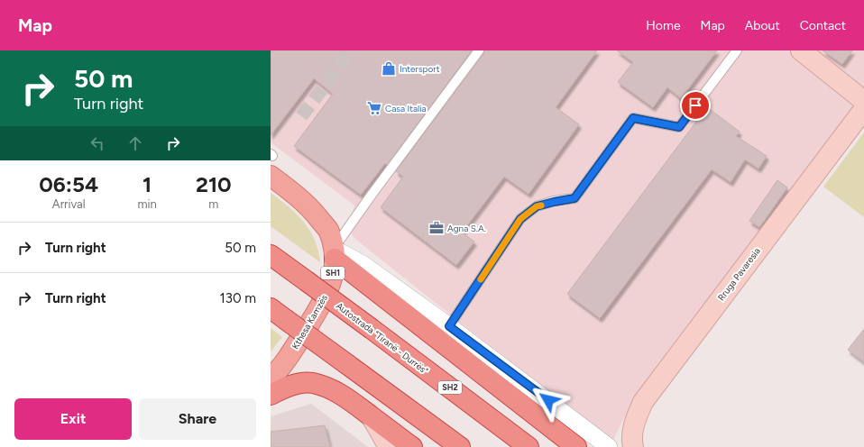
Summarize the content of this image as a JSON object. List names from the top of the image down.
{
  "streets": {
    "highway": ["Autostrada \"Tiranë - Durrës\"", "SH2"],
    "main road": ["SH1", "Rruga Pavaresia", "Kthesa Kamzës"]
  },
  "places": {
    "shop": ["Intersport"],
    "supermarket": ["Casa Italia"],
    "office": ["Agna S.A."]
  },
  "page": {
    "header": "Map",
    "nav": [
      "Home",
      "Map",
      "About",
      "Contact"
    ],
    "turn": ["50 m", "Turn right"],
    "eta": [
      "06:54",
      "Arrival",
      "1",
      "min",
      "210",
      "m"
    ],
    "list": [
      {
        "name": "Turn right",
        "value": "50 m"
      },
      {
        "name": "Turn right",
        "value": "130 m"
      }
    ],
    "buttons": ["Exit", "Share"]
  }
}
